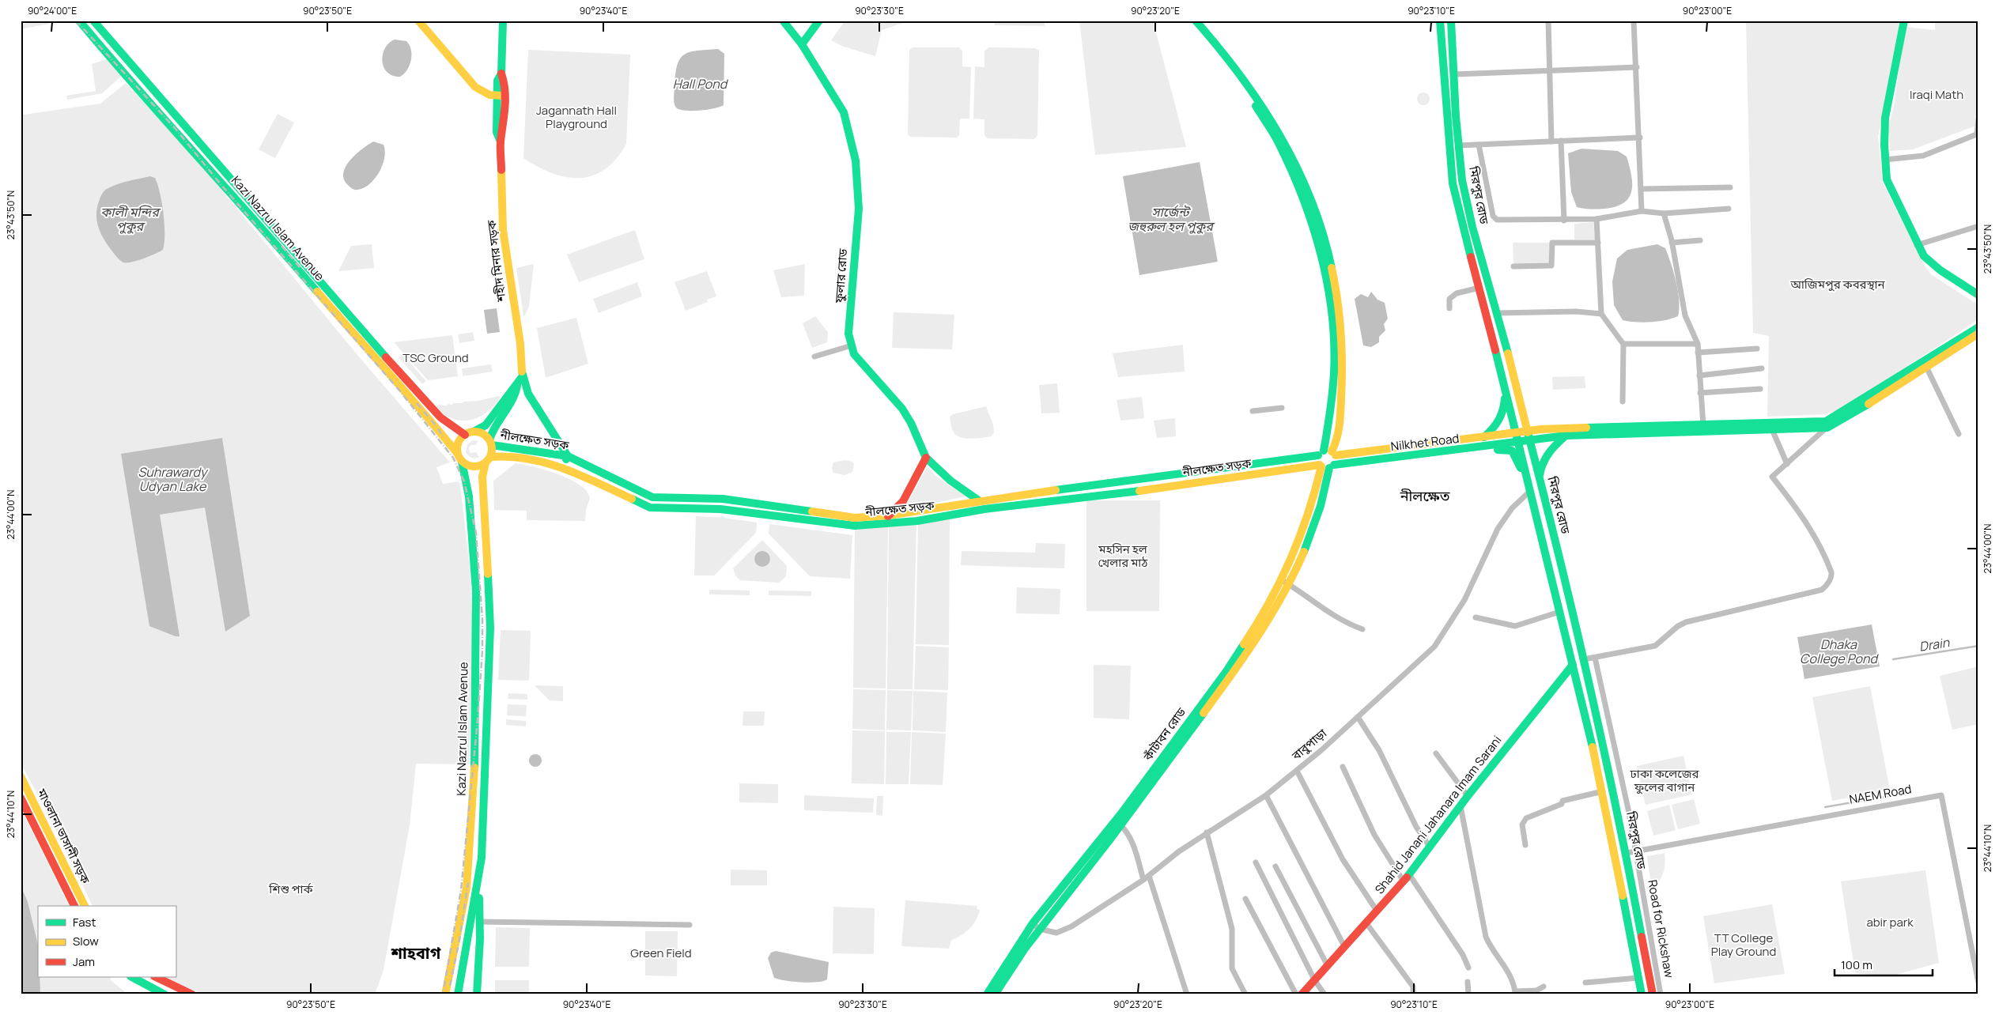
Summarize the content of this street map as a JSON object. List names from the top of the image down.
{
  "streets": {
    "main road": [
      "মিরপুর রোড",
      "Kazi Nazrul Islam Avenue",
      "শহীদ মিনার সড়ক",
      "ফুলার রোড",
      "নীলক্ষেত সড়ক",
      "Nilkhet Road",
      "কাঁটাবন রোড",
      "Shahid Janani Jahanara Imam Sarani",
      "মাওলানা ভাসানী সড়ক"
    ],
    "street": ["বাবুপাড়া", "NAEM Road", "Road for Rickshaw"]
  },
  "crossings": [
    ["মিরপুর রোড", "নীলক্ষেত সড়ক"],
    ["মিরপুর রোড", "Nilkhet Road"],
    ["মিরপুর রোড", "বাবুপাড়া"],
    ["মিরপুর রোড", "Shahid Janani Jahanara Imam Sarani"],
    ["Kazi Nazrul Islam Avenue", "নীলক্ষেত সড়ক"],
    ["শহীদ মিনার সড়ক", "নীলক্ষেত সড়ক"],
    ["ফুলার রোড", "নীলক্ষেত সড়ক"],
    ["নীলক্ষেত সড়ক", "Nilkhet Road"],
    ["নীলক্ষেত সড়ক", "কাঁটাবন রোড"],
    ["Nilkhet Road", "কাঁটাবন রোড"],
    ["কাঁটাবন রোড", "বাবুপাড়া"],
    ["NAEM Road", "Road for Rickshaw"]
  ],
  "districts": ["নীলক্ষেত", "শাহবাগ"],
  "water": [
    "Hall Pond",
    "কালী মন্দির পুকুর",
    "সার্জেন্ট জহুরুল হল পুকুর",
    "Suhrawardy Udyan Lake",
    "Dhaka College Pond",
    "Drain"
  ],
  "parks": [
    "Iraqi Math",
    "Jagannath Hall Playground",
    "আজিমপুর কবরস্থান",
    "TSC Ground",
    "মহসিন হল খেলার মাঠ",
    "ঢাকা কলেজের ফুলের বাগান",
    "শিশু পার্ক",
    "abir park",
    "TT College Play Ground",
    "Green Field"
  ],
  "legend": ["Fast", "Slow", "Jam"],
  "scale_bar": "100 m",
  "coordinates": [
    "90°24'00\"E",
    "90°23'50\"E",
    "90°23'40\"E",
    "90°23'30\"E",
    "90°23'20\"E",
    "90°23'10\"E",
    "90°23'00\"E",
    "23°43'50\"N",
    "23°44'00\"N",
    "23°44'10\"N"
  ]
}
